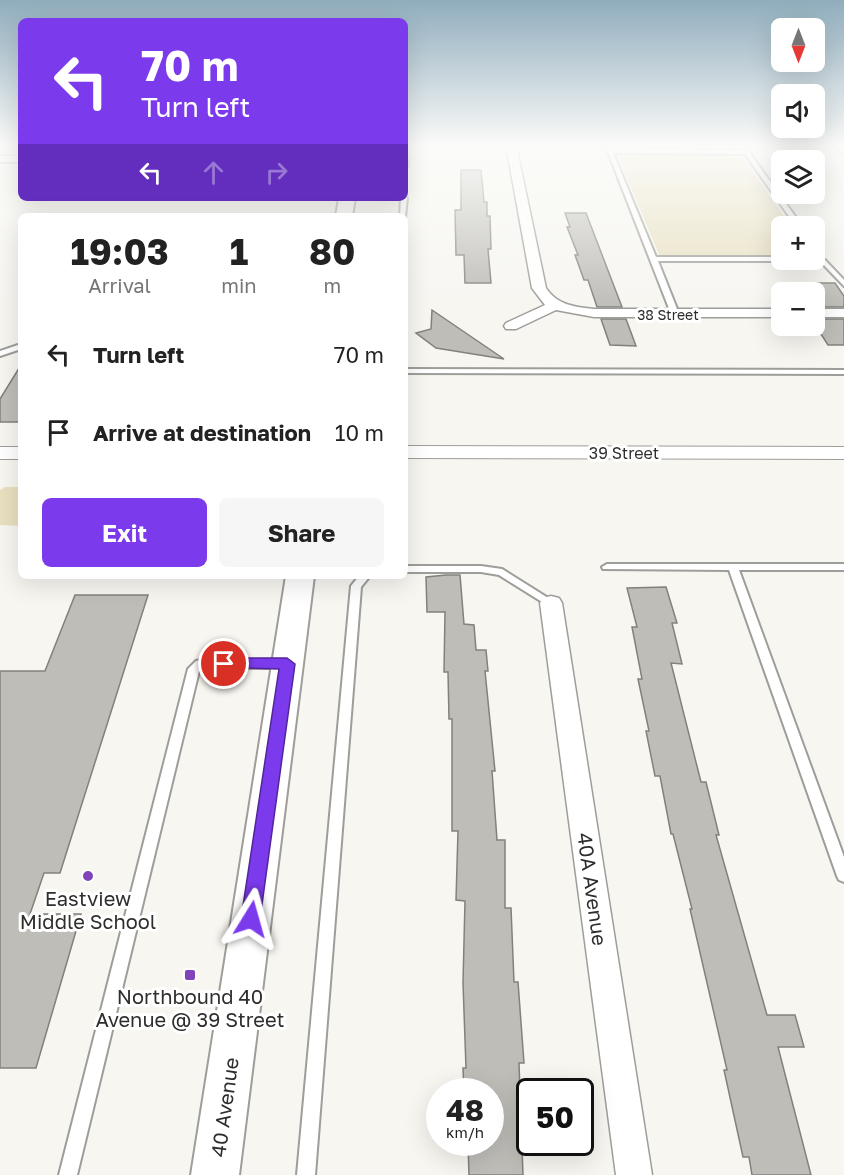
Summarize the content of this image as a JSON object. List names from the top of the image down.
{
  "streets": {
    "main road": ["40 Avenue"],
    "street": ["38 Street", "39 Street", "40A Avenue"]
  },
  "places": {
    "other": ["Eastview Middle School"],
    "transit": ["Northbound 40 Avenue @ 39 Street"]
  },
  "north": "bottom",
  "page": {
    "map_buttons": ["+", "−"],
    "turn": ["70 m", "Turn left"],
    "eta": [
      "19:03",
      "Arrival",
      "1",
      "min",
      "80",
      "m"
    ],
    "list": [
      {
        "name": "Turn left",
        "value": "70 m"
      },
      {
        "name": "Arrive at destination",
        "value": "10 m"
      }
    ],
    "buttons": ["Exit", "Share"],
    "speed": "48 km/h",
    "limit": "50"
  }
}
